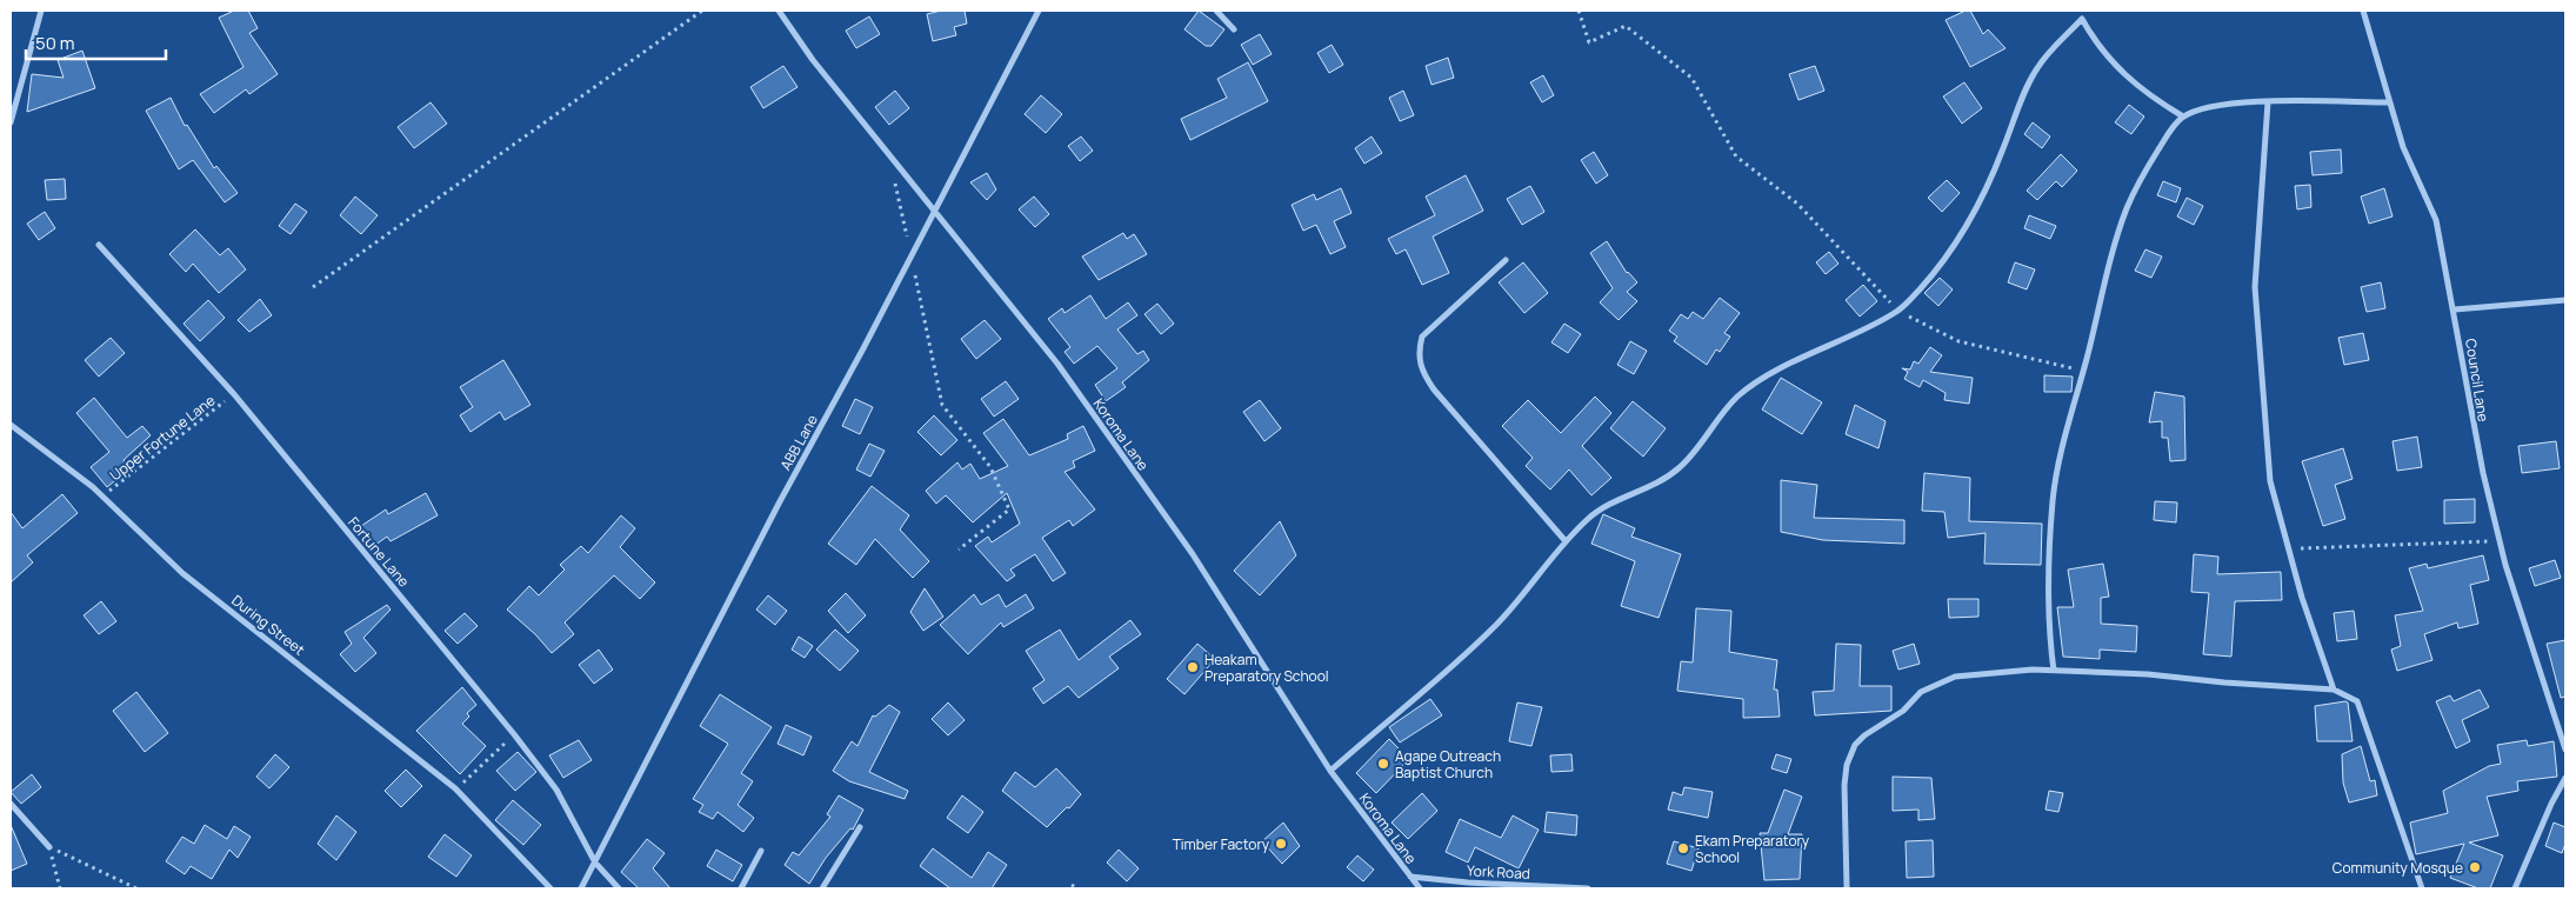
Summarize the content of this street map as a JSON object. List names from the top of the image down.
{
  "streets": {
    "street": [
      "Council Lane",
      "Koroma Lane",
      "ABB Lane",
      "Fortune Lane",
      "During Street",
      "York Road"
    ],
    "path": ["Upper Fortune Lane"]
  },
  "crossings": [
    ["Koroma Lane", "ABB Lane"],
    ["Koroma Lane", "York Road"],
    ["Upper Fortune Lane", "Fortune Lane"],
    ["Upper Fortune Lane", "During Street"],
    ["ABB Lane", "Fortune Lane"]
  ],
  "places": [
    "Heakam Preparatory School",
    "Agape Outreach Baptist Church",
    "Timber Factory",
    "Ekam Preparatory School",
    "Community Mosque"
  ],
  "scale_bar": "50 m"
}
